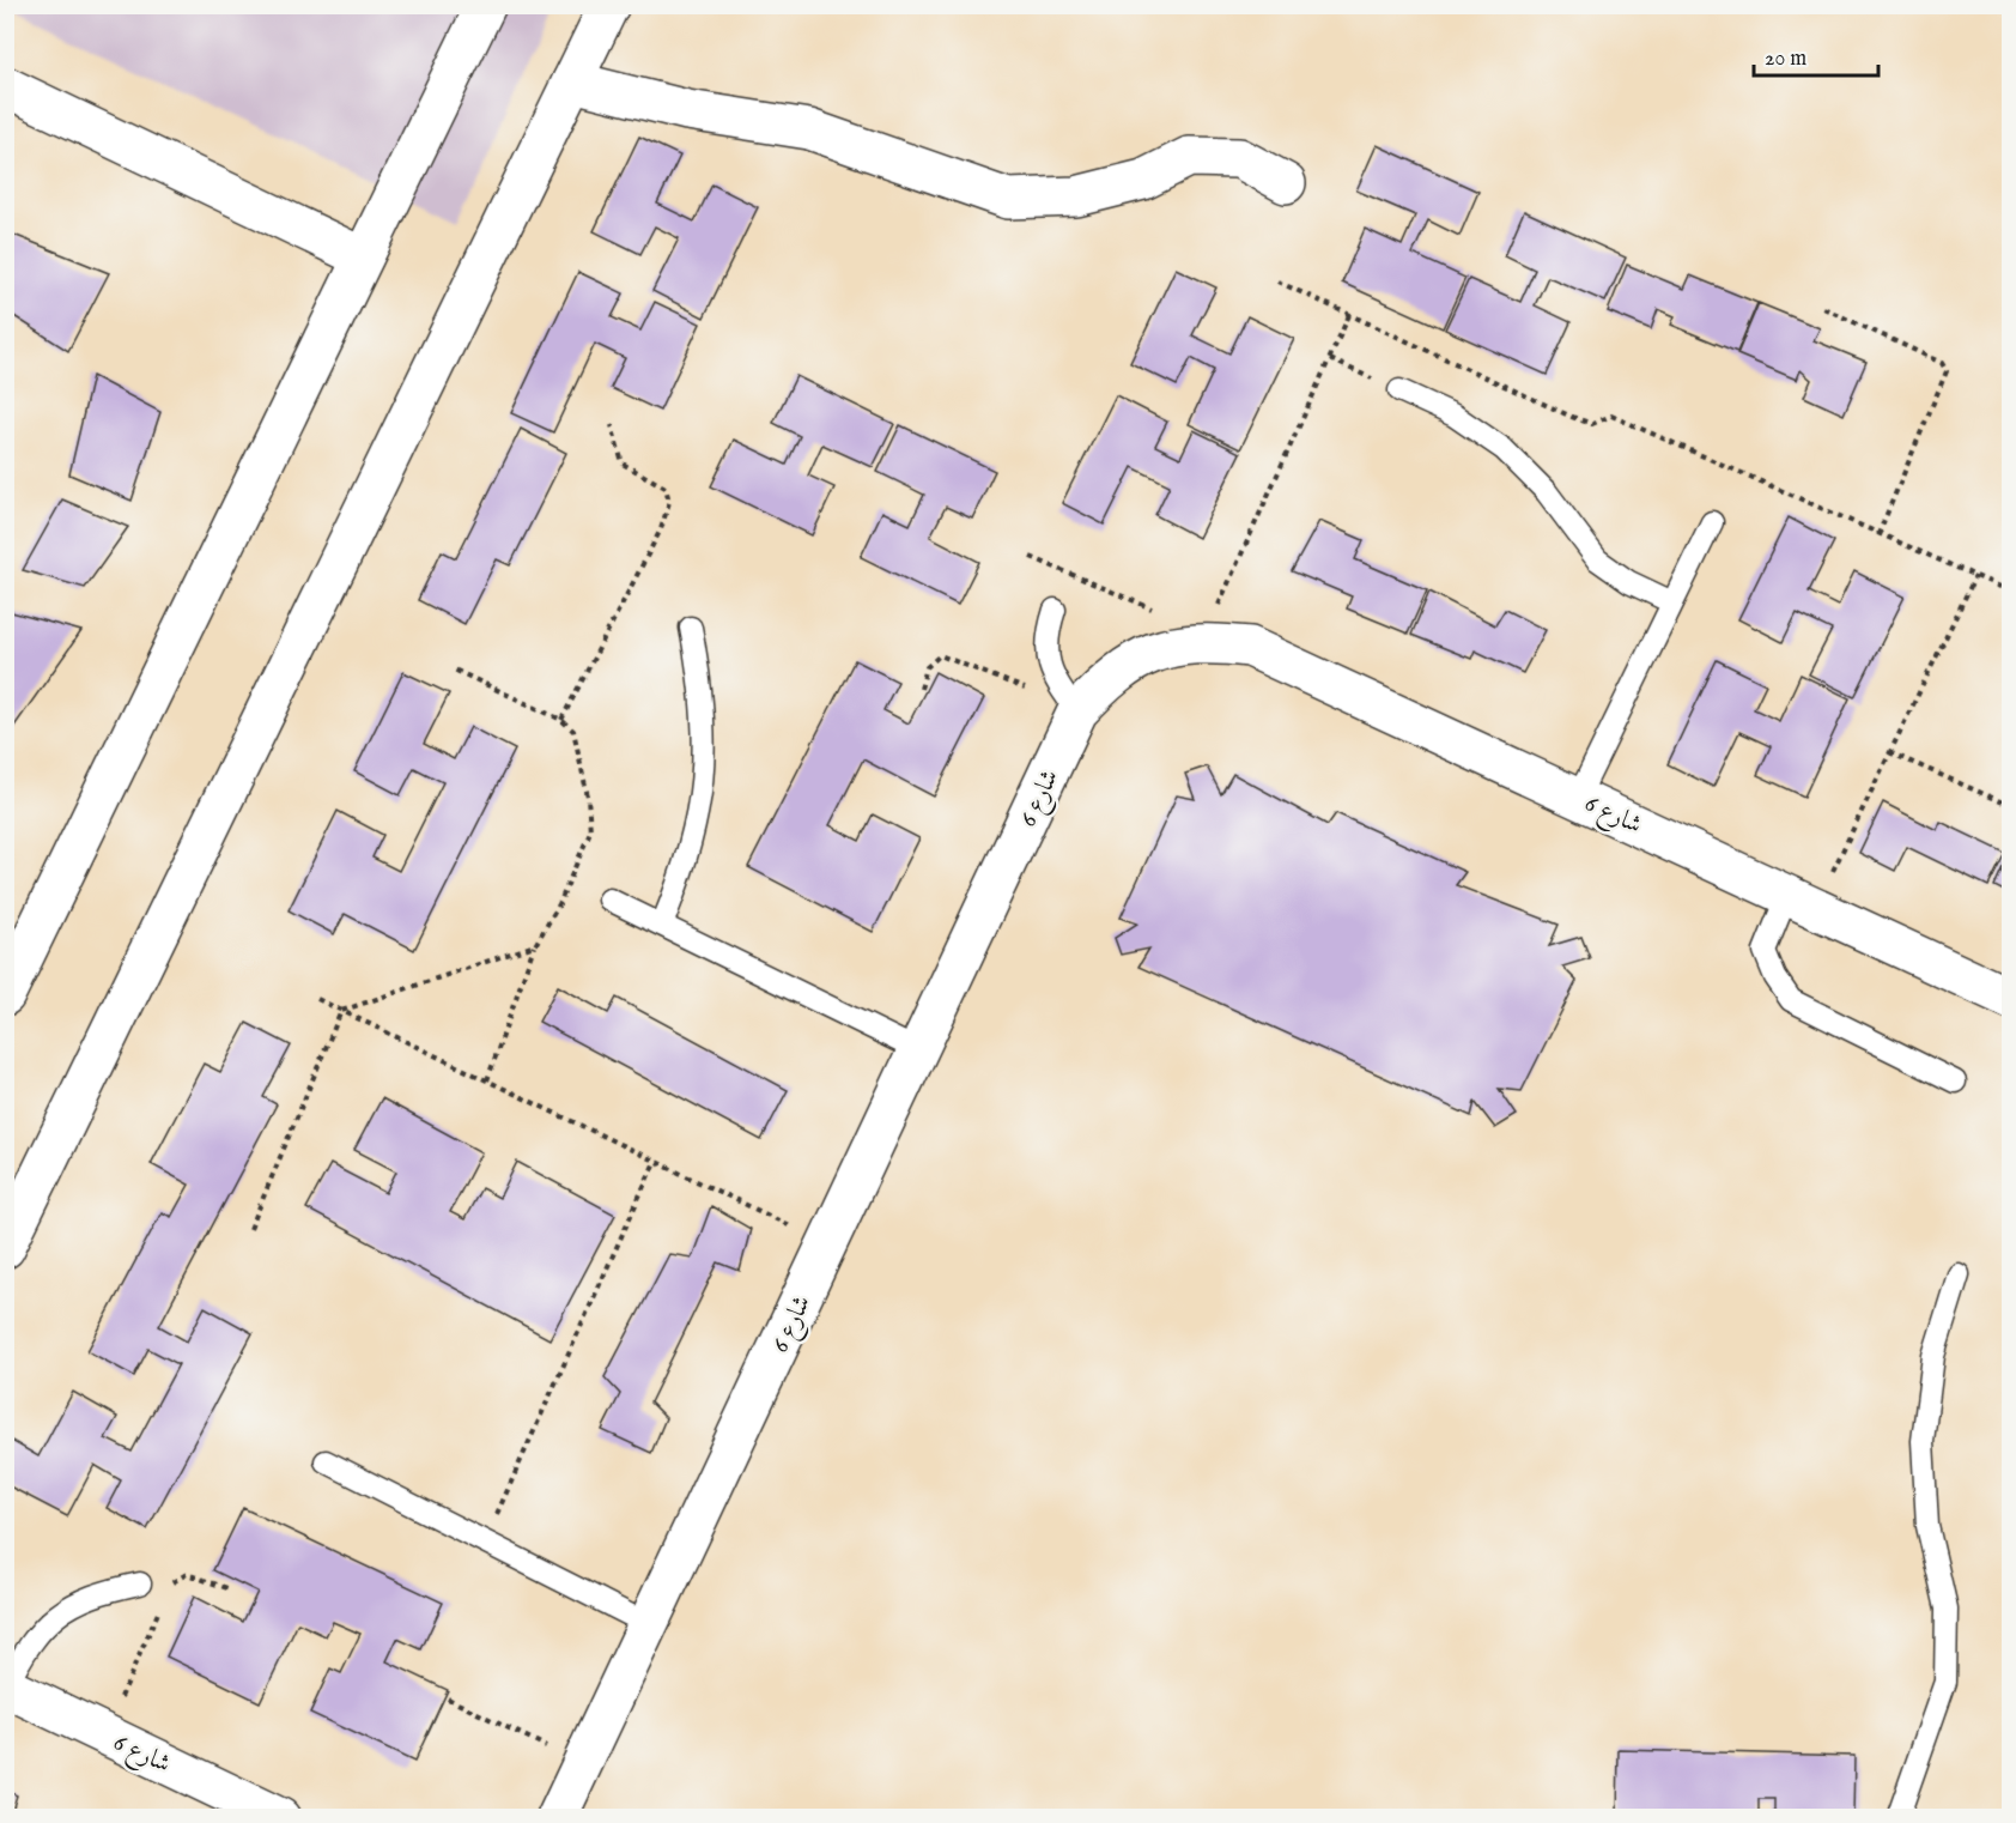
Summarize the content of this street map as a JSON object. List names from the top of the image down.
{
  "streets": {
    "street": ["شارع 6"]
  },
  "scale_bar": "20 m"
}
